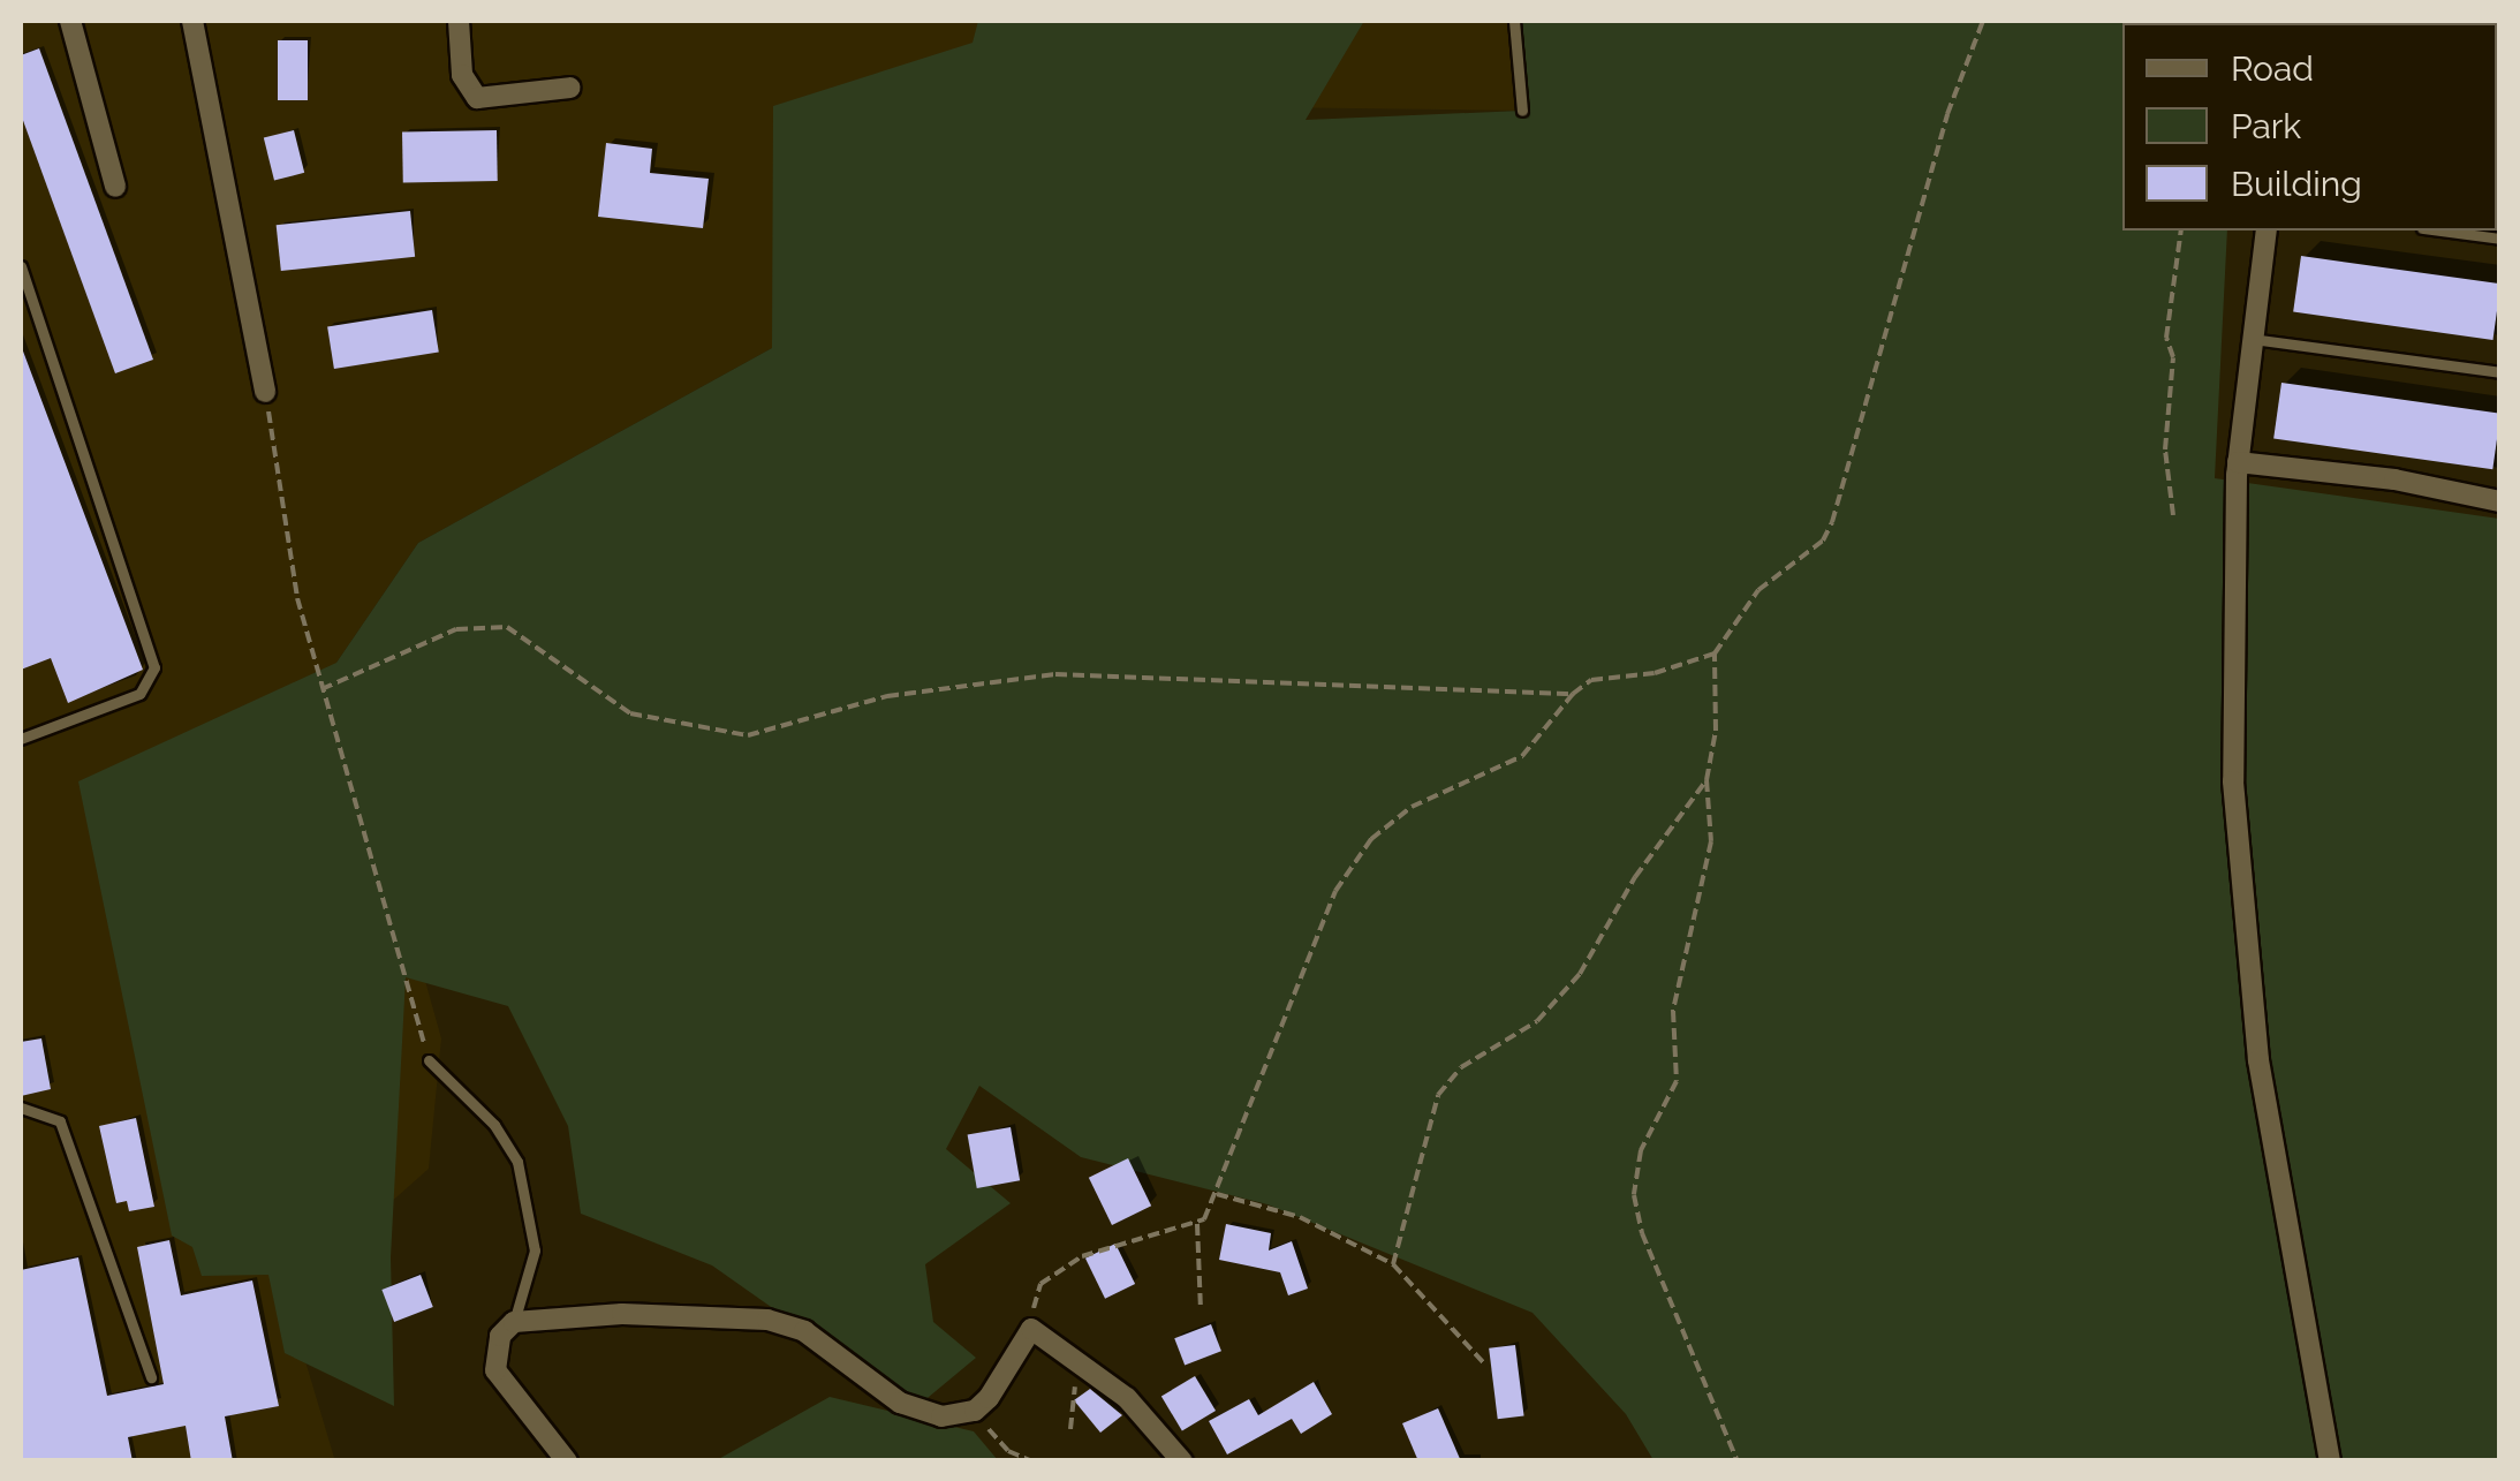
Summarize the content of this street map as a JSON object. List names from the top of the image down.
{
  "legend": ["Road", "Park", "Building"]
}
